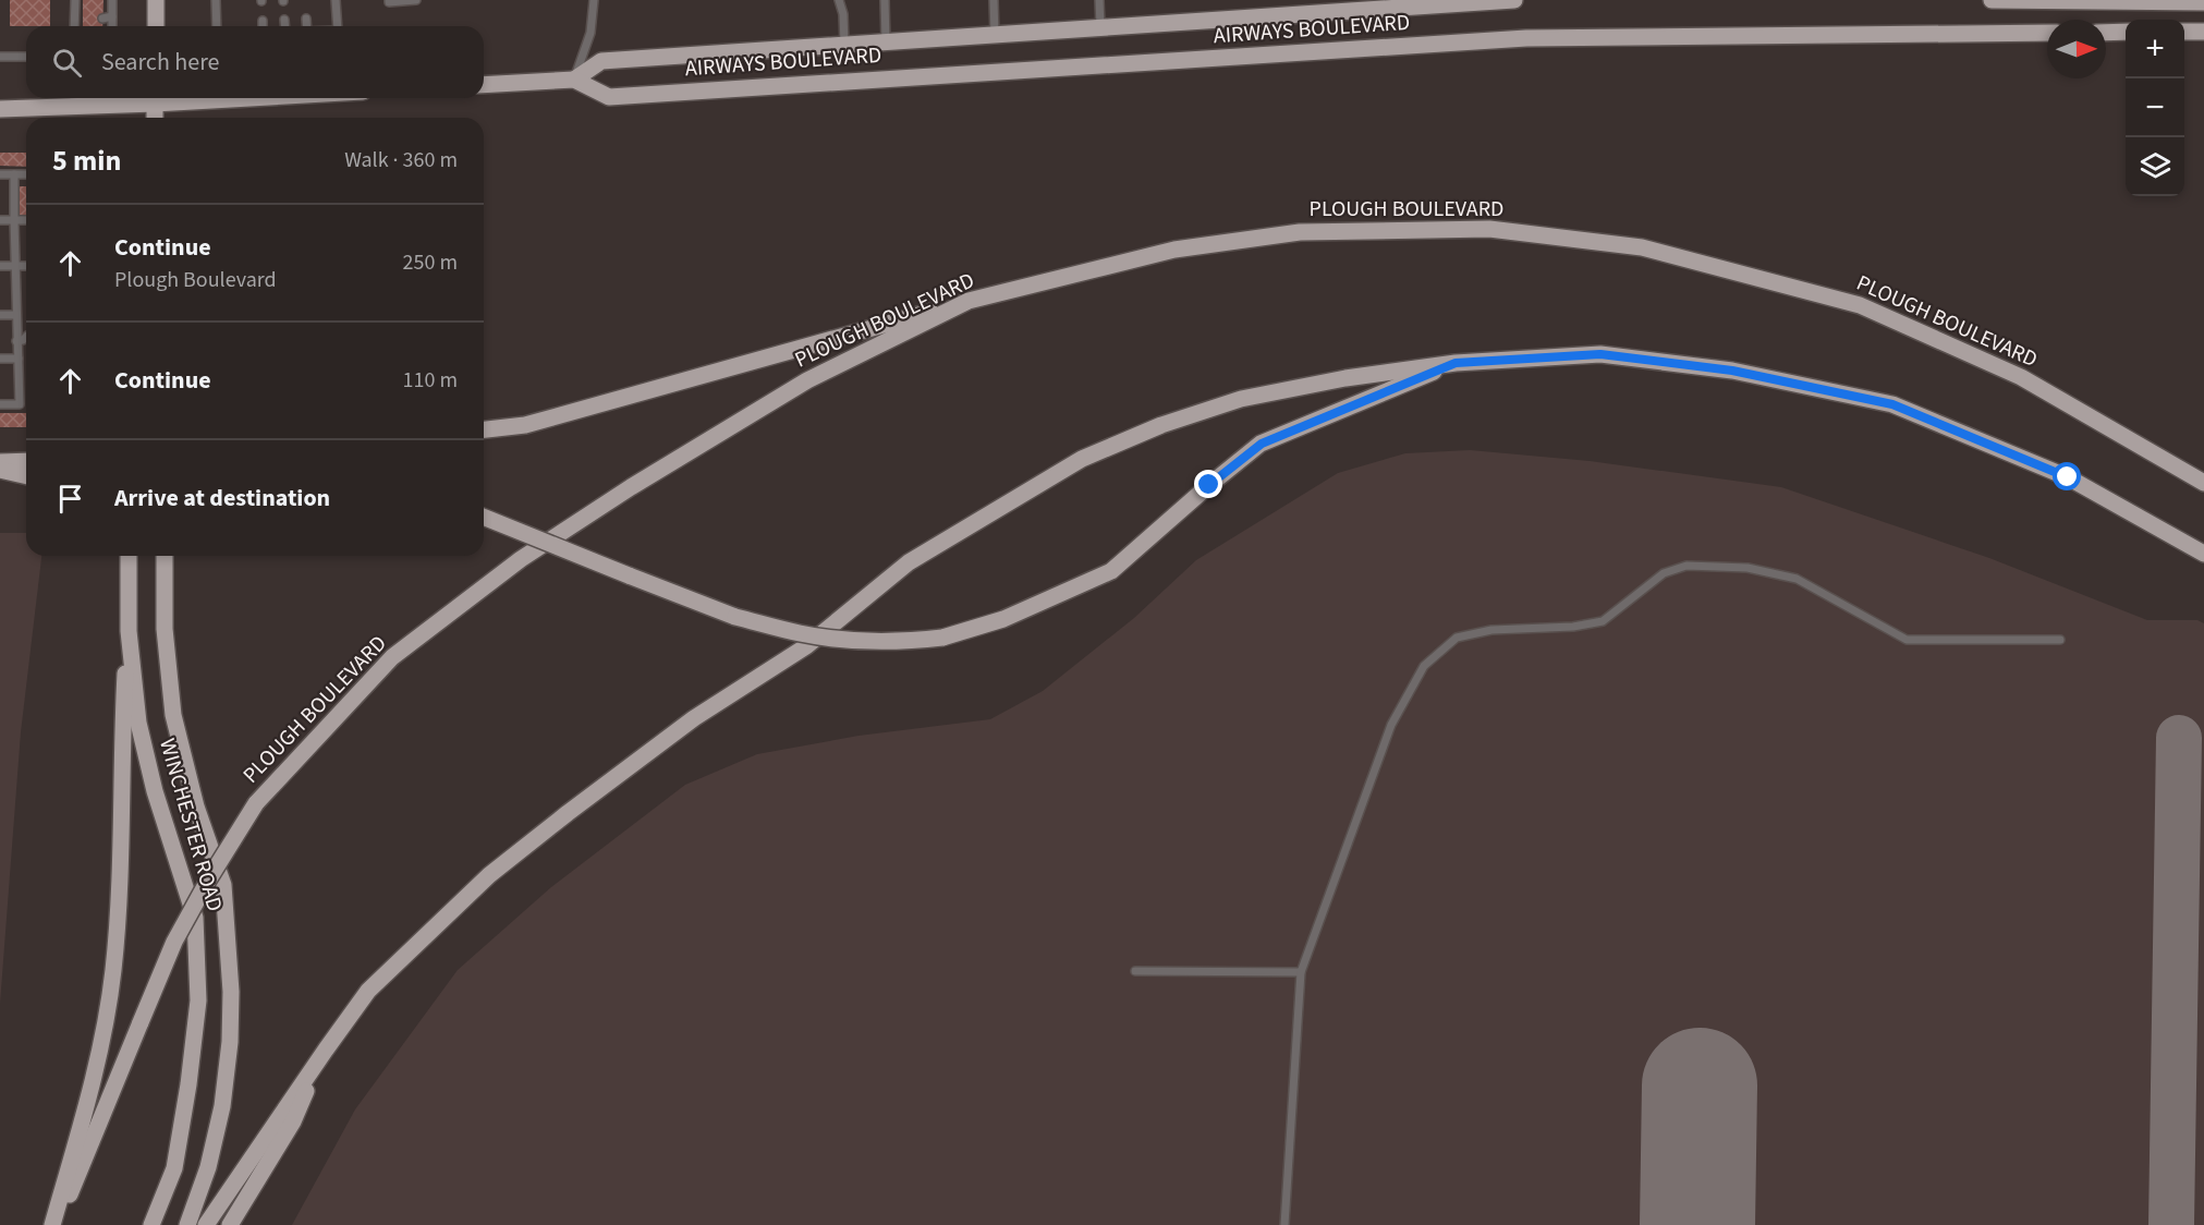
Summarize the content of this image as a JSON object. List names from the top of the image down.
{
  "streets": {
    "main road": ["AIRWAYS BOULEVARD", "PLOUGH BOULEVARD", "WINCHESTER ROAD"]
  },
  "north": "right",
  "page": {
    "map_buttons": ["+", "−"],
    "search": "Search here",
    "heading": ["5 min", "Walk · 360 m"],
    "list": [
      ["Continue", "Plough Boulevard", "250 m"],
      ["Continue", "110 m"],
      "Arrive at destination"
    ]
  }
}
